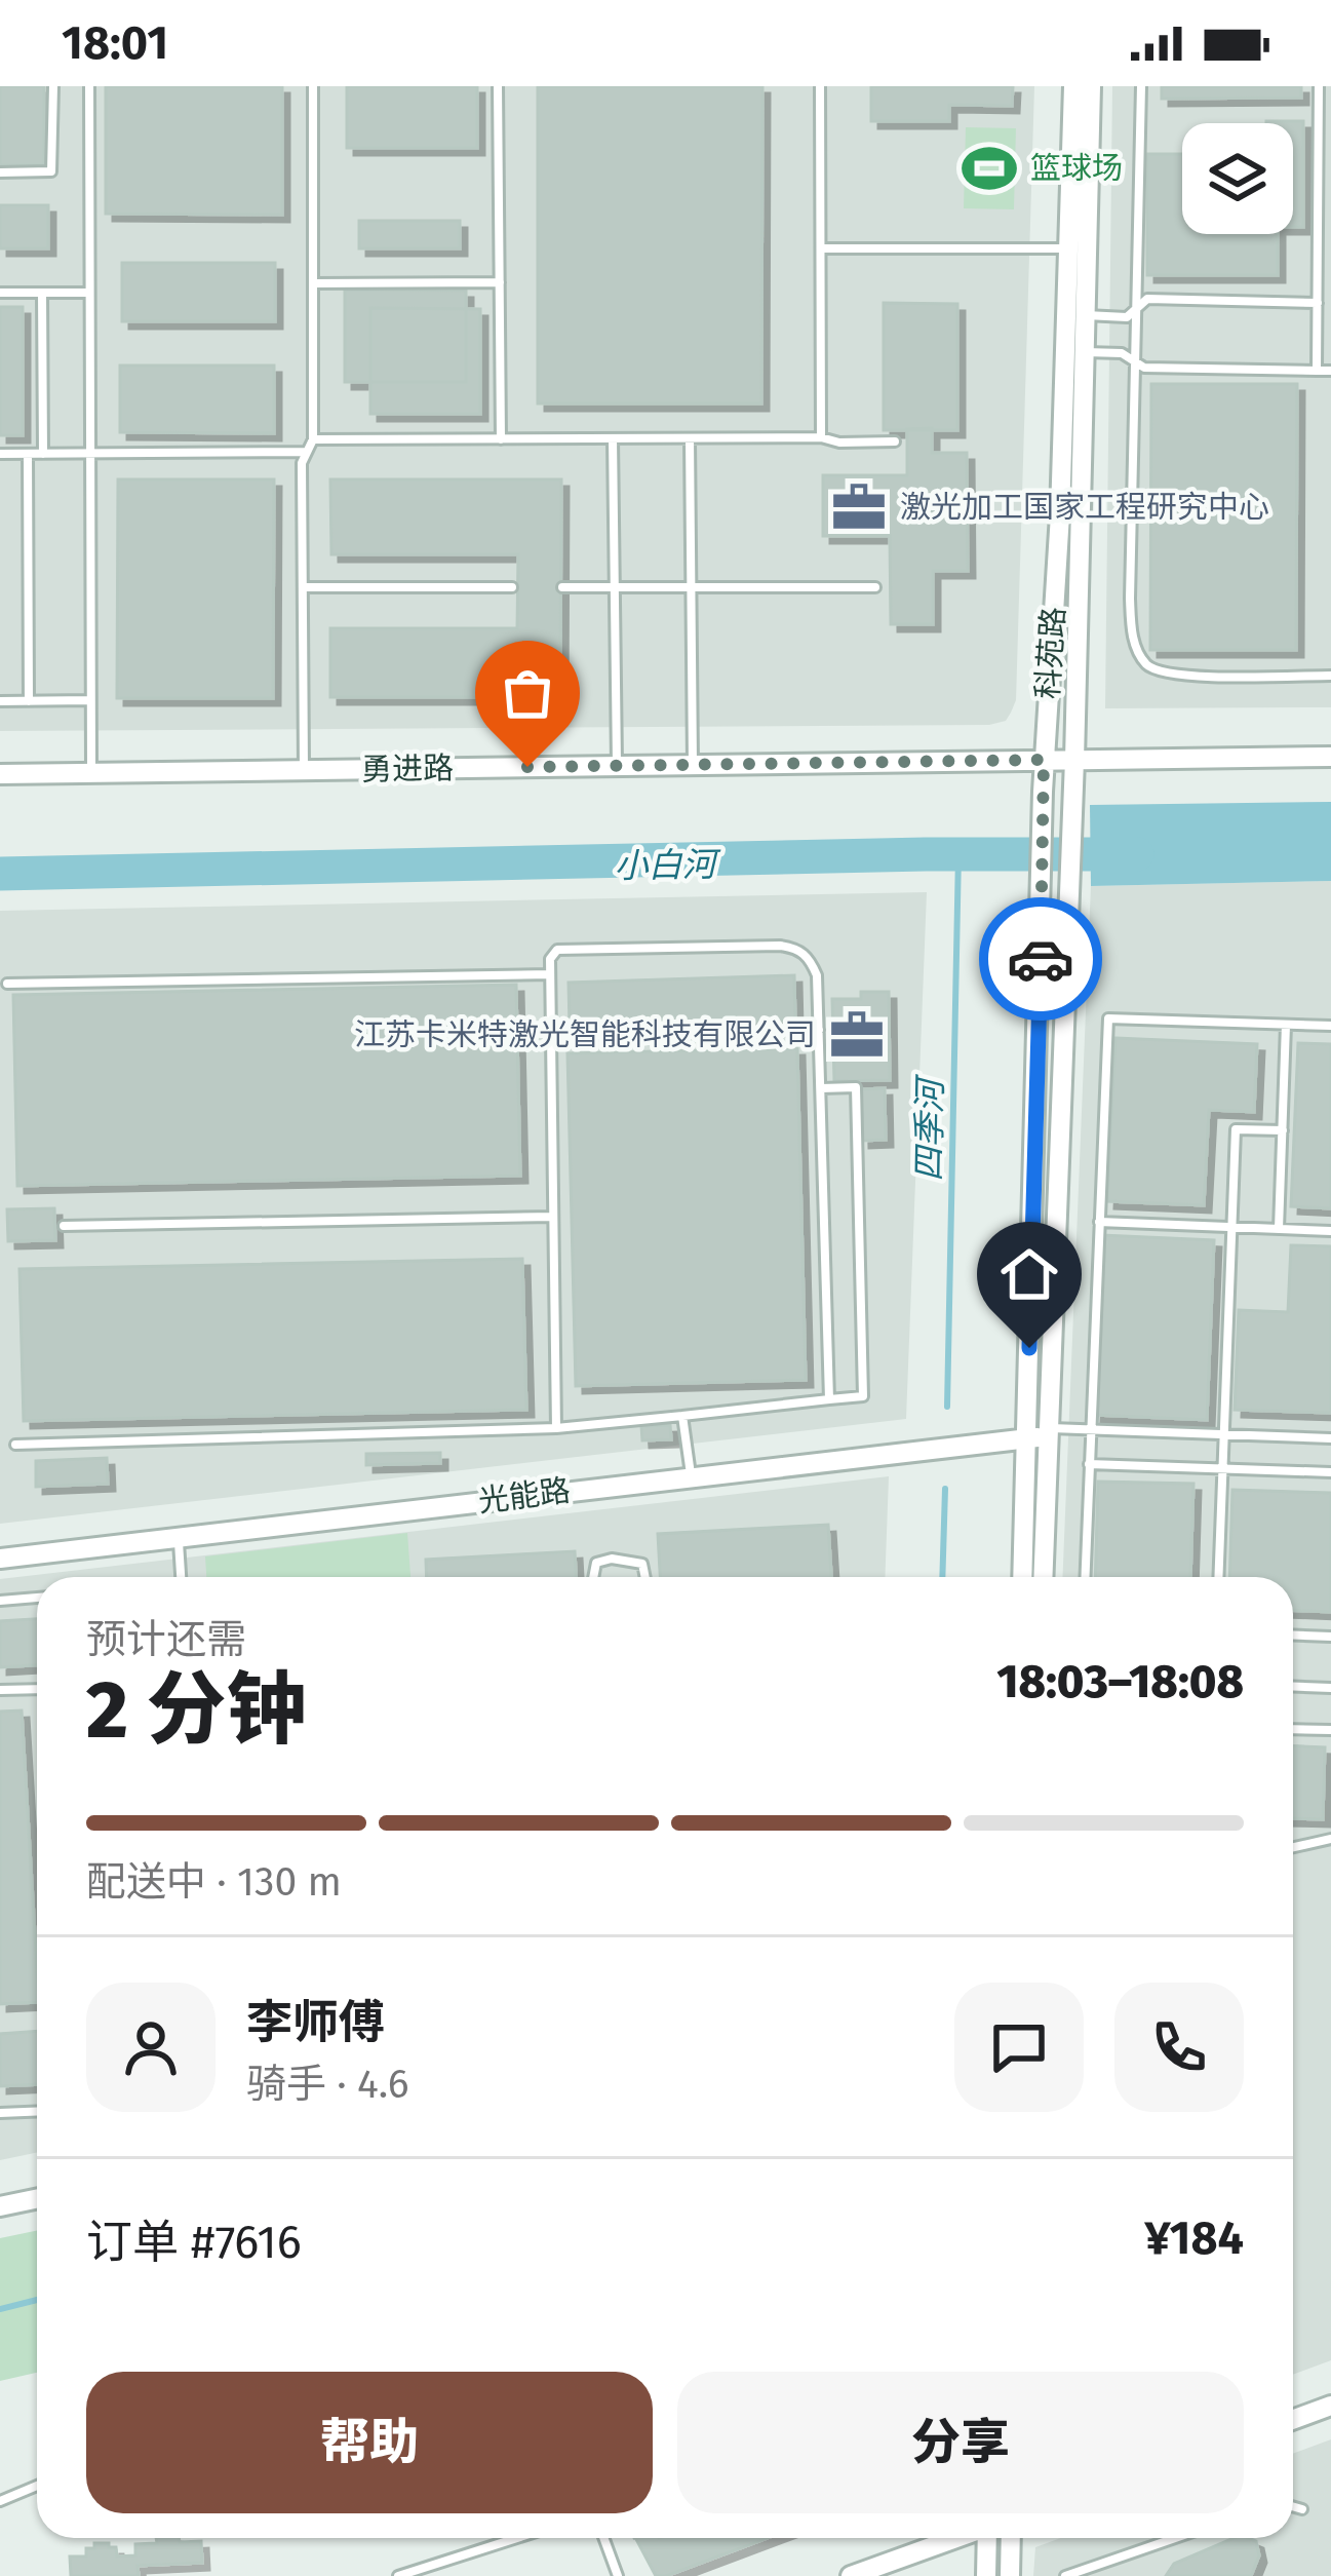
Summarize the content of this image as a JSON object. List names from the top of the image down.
{
  "streets": {
    "street": ["科苑路", "勇进路", "光能路"]
  },
  "crossings": [
    ["科苑路", "勇进路"],
    ["科苑路", "光能路"]
  ],
  "water": ["小白河", "四季河"],
  "places": {
    "sports": ["篮球场"],
    "office": ["激光加工国家工程研究中心", "江苏卡米特激光智能科技有限公司"]
  },
  "page": {
    "status": "18:01",
    "heading": ["2 分钟", "预计还需", "18:03–18:08"],
    "panel": [
      "李师傅",
      "骑手 · 4.6",
      "订单 #7616",
      "¥184"
    ],
    "bar": "配送中 · 130 m",
    "buttons": ["帮助", "分享"]
  }
}
